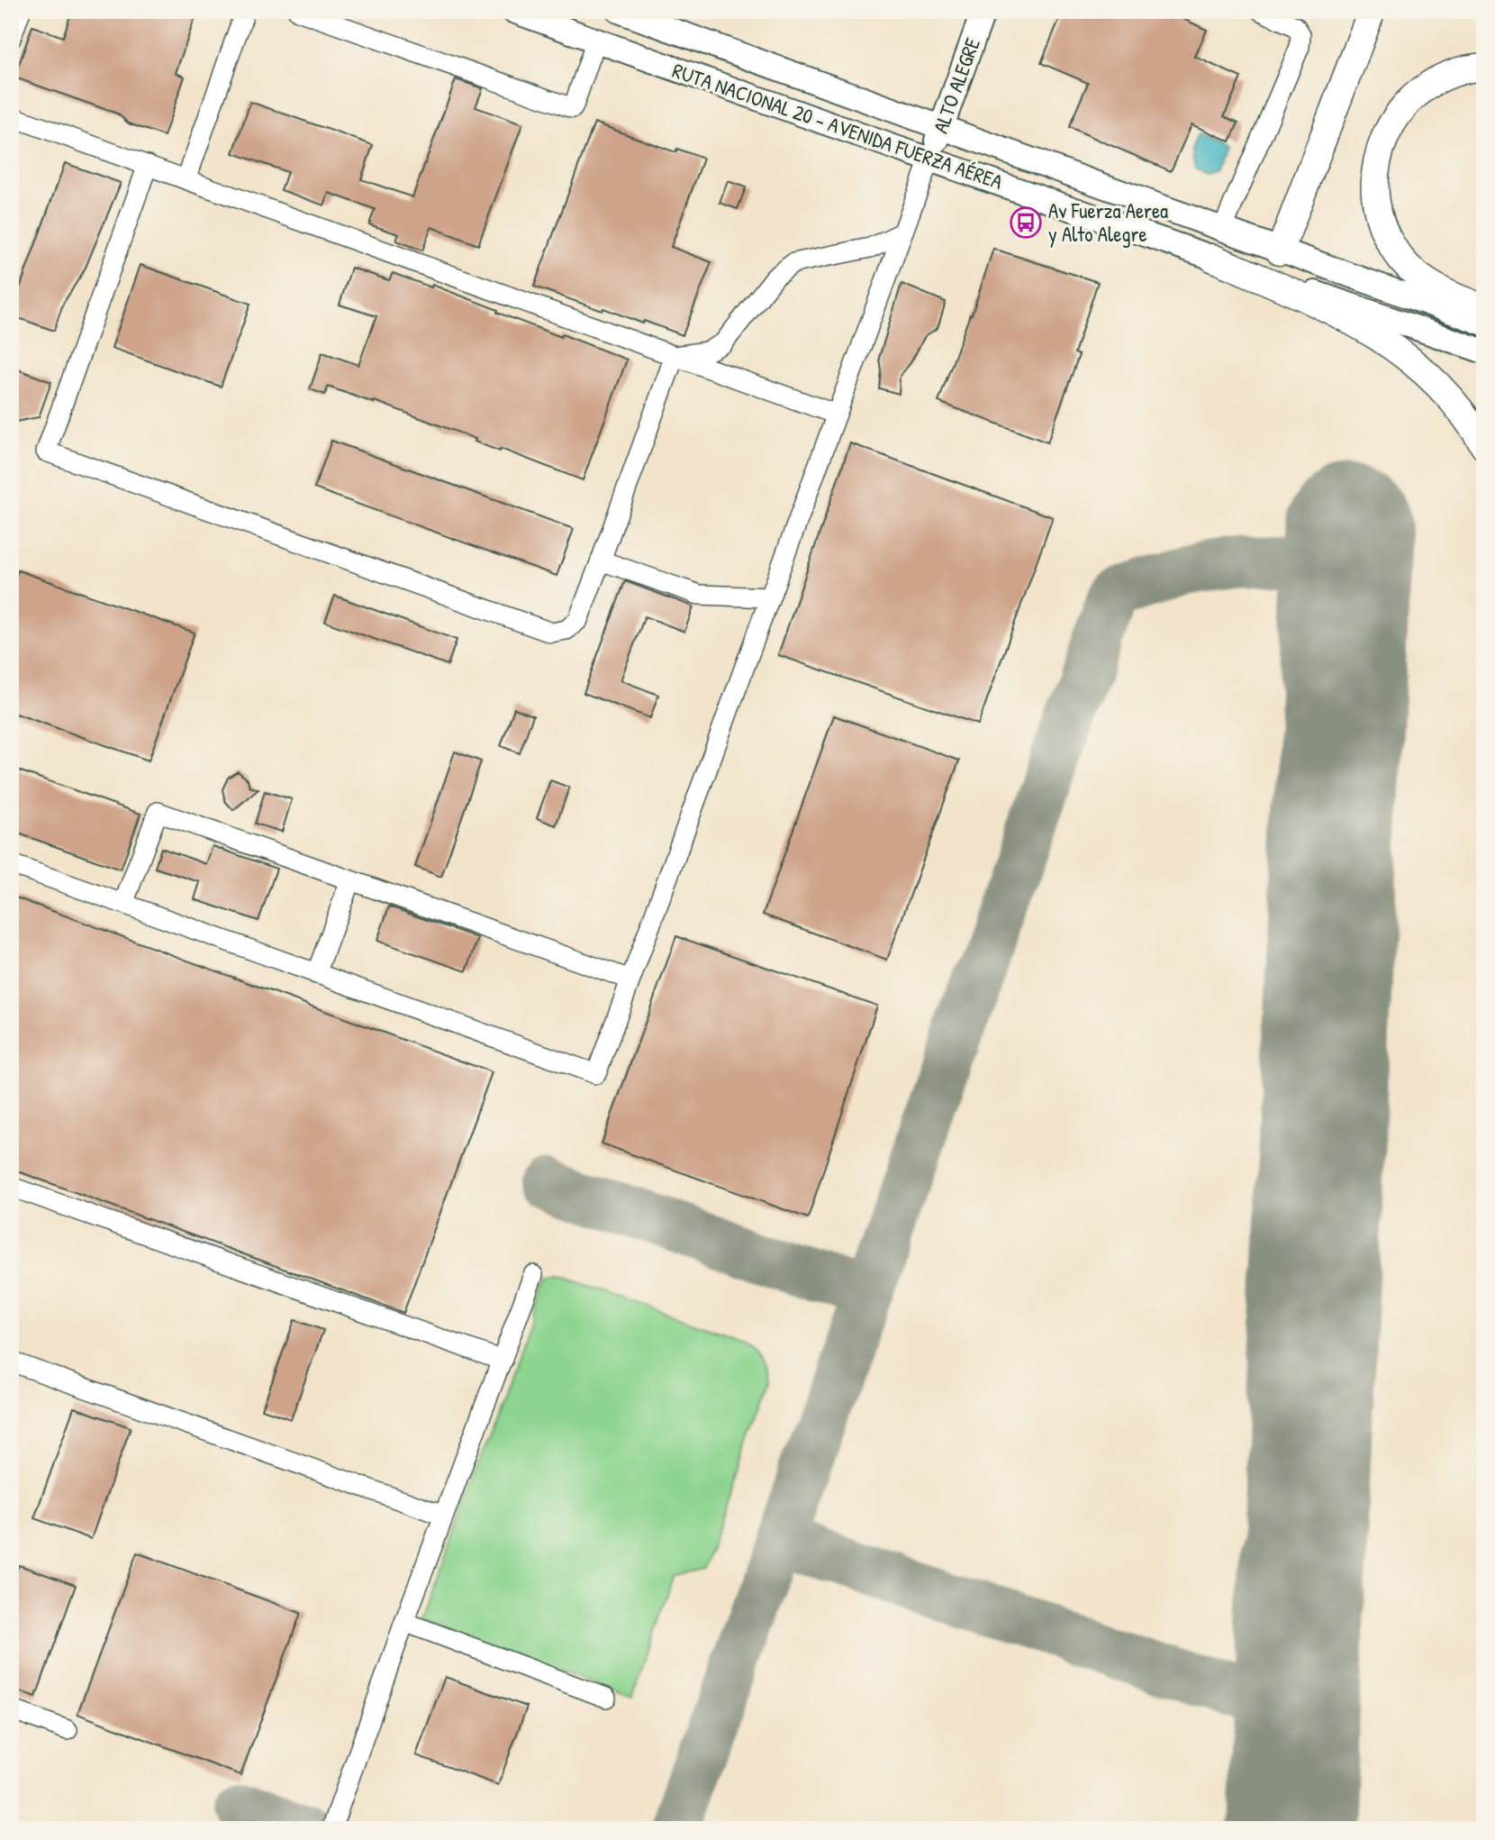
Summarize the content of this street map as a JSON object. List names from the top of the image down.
{
  "streets": {
    "main road": ["ALTO ALEGRE", "RUTA NACIONAL 20 - AVENIDA FUERZA AÉREA"]
  },
  "crossings": [
    ["ALTO ALEGRE", "RUTA NACIONAL 20 - AVENIDA FUERZA AÉREA"]
  ],
  "places": {
    "bus stop": ["Av Fuerza Aerea y Alto Alegre"]
  }
}
